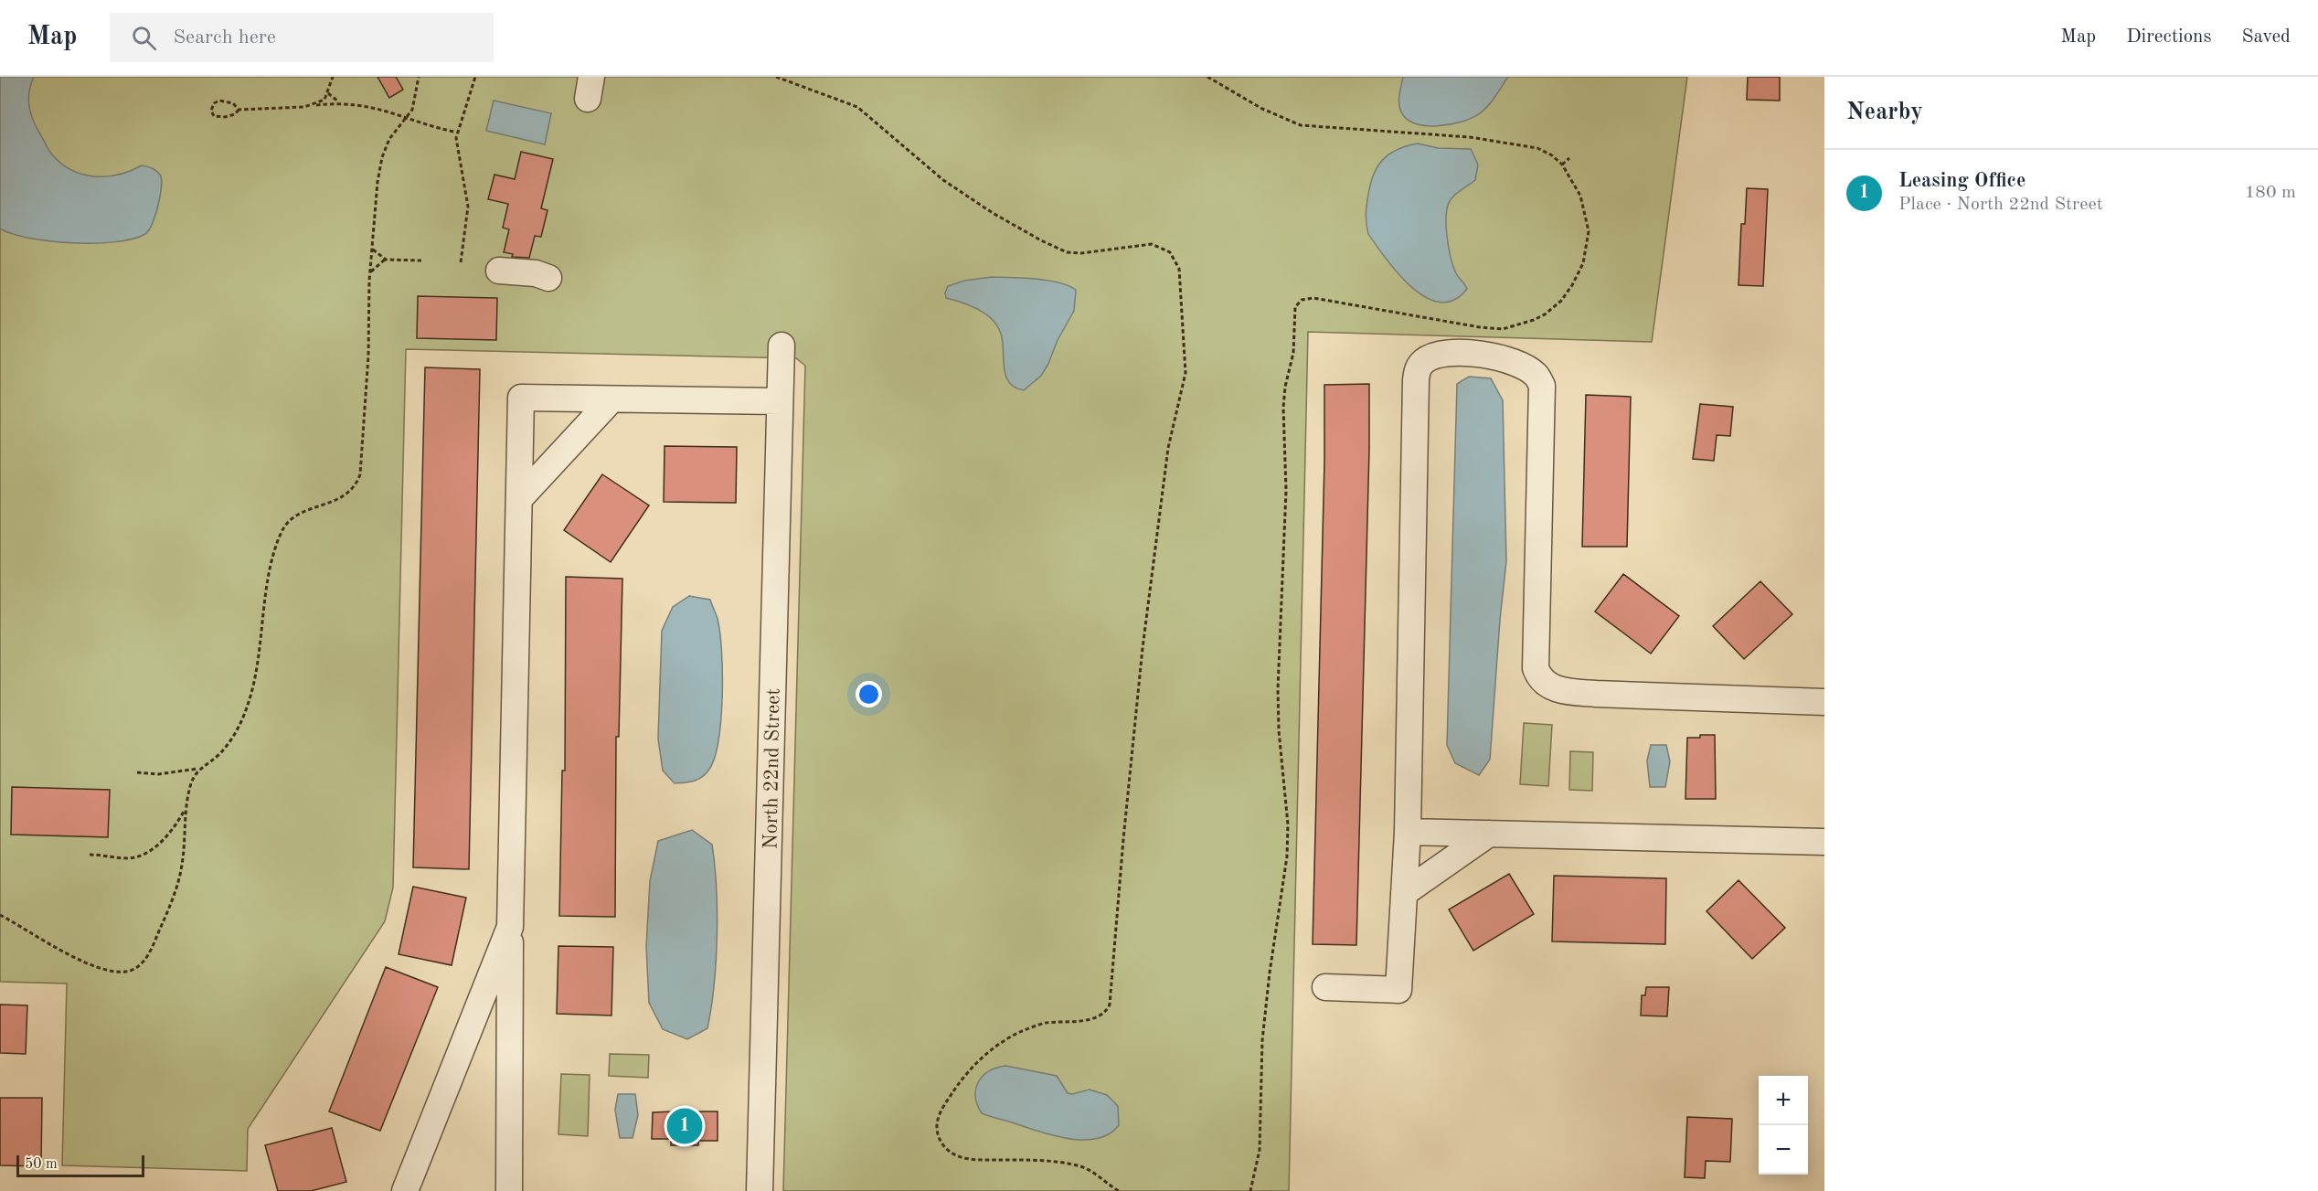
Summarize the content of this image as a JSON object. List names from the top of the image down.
{
  "streets": {
    "street": ["North 22nd Street"]
  },
  "scale_bar": "50 m",
  "page": {
    "header": "Map",
    "search": "Search here",
    "nav": ["Map", "Directions", "Saved"],
    "heading": "Nearby",
    "list": [
      {
        "mark": "1",
        "name": "Leasing Office",
        "note": "Place · North 22nd Street",
        "value": "180 m"
      }
    ],
    "map_buttons": ["+", "−"],
    "pins": "1",
    "scale": "50 m"
  }
}
